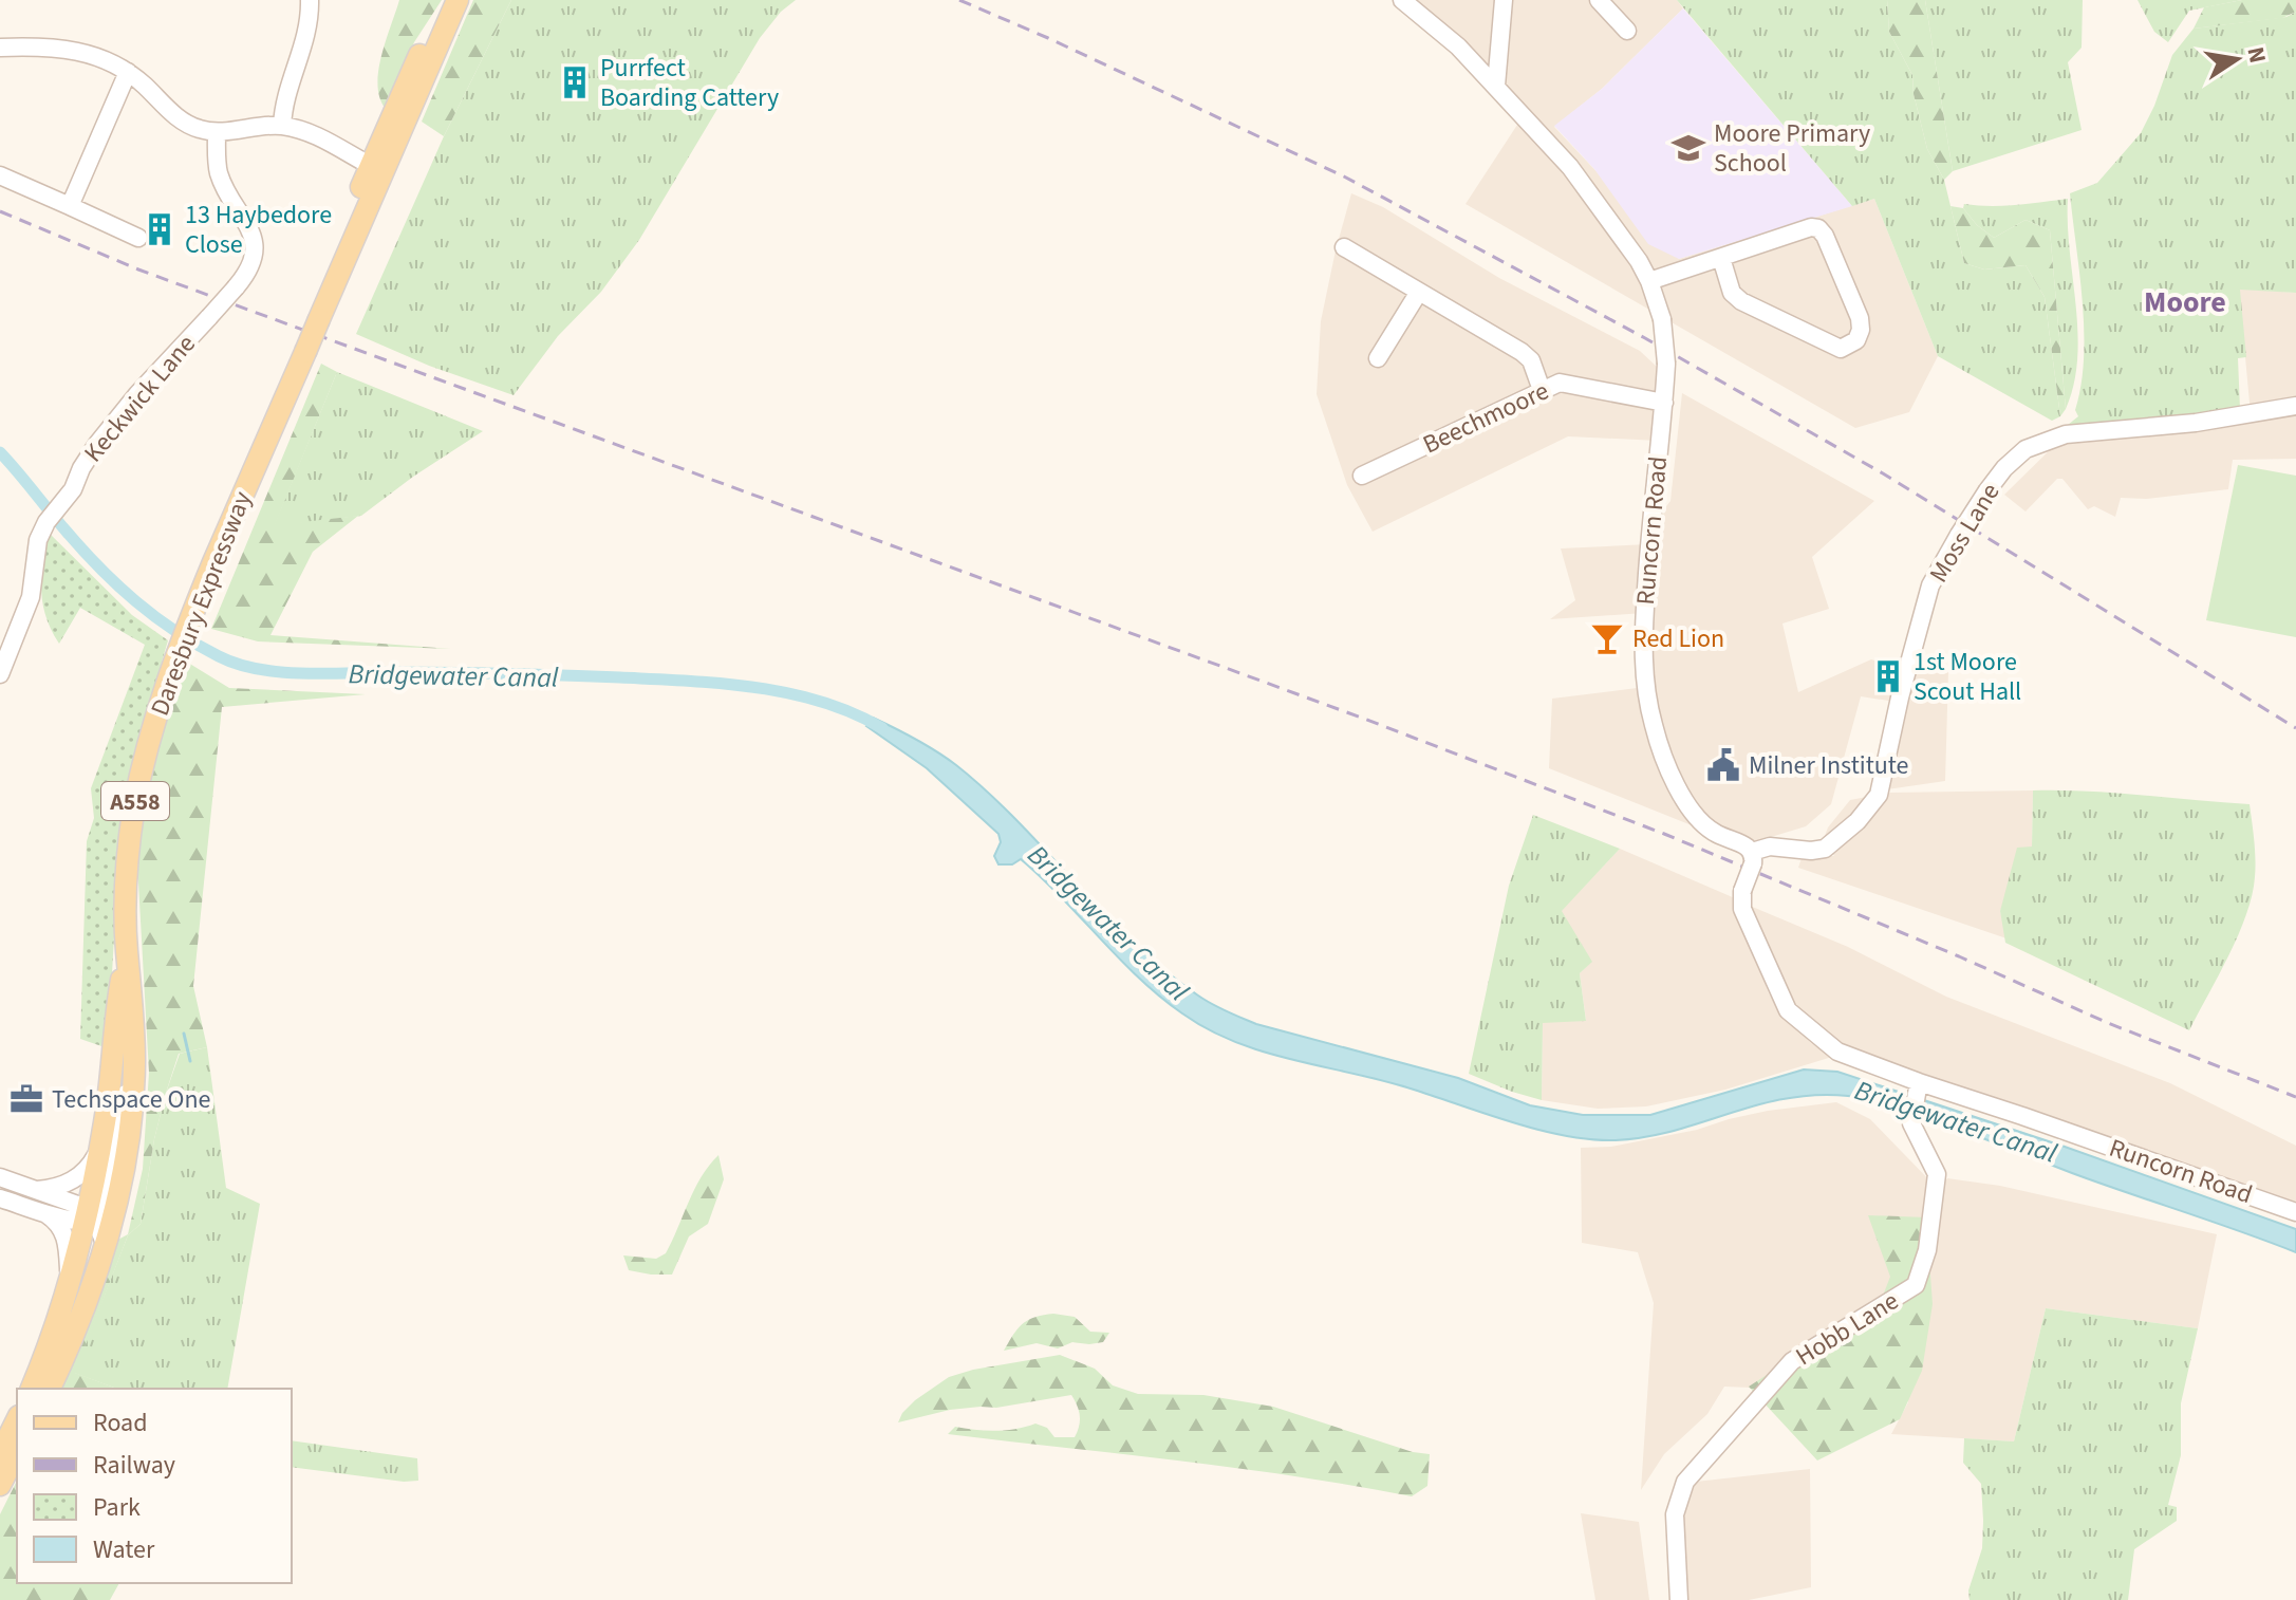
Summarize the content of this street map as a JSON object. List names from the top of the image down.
{
  "streets": {
    "main road": ["Daresbury Expressway", "A558"],
    "street": [
      "Keckwick Lane",
      "Beechmoore",
      "Runcorn Road",
      "Moss Lane",
      "Hobb Lane"
    ]
  },
  "crossings": [
    ["Beechmoore", "Runcorn Road"],
    ["Runcorn Road", "Moss Lane"],
    ["Runcorn Road", "Hobb Lane"]
  ],
  "districts": ["Moore"],
  "water": ["Bridgewater Canal"],
  "places": {
    "building": ["Purrfect Boarding Cattery", "13 Haybedore Close", "1st Moore Scout Hall"],
    "school or university": ["Moore Primary School"],
    "bar": ["Red Lion"],
    "public building": ["Milner Institute"],
    "office": ["Techspace One"]
  },
  "legend": [
    "Road",
    "Railway",
    "Park",
    "Water"
  ],
  "north": "right"
}
